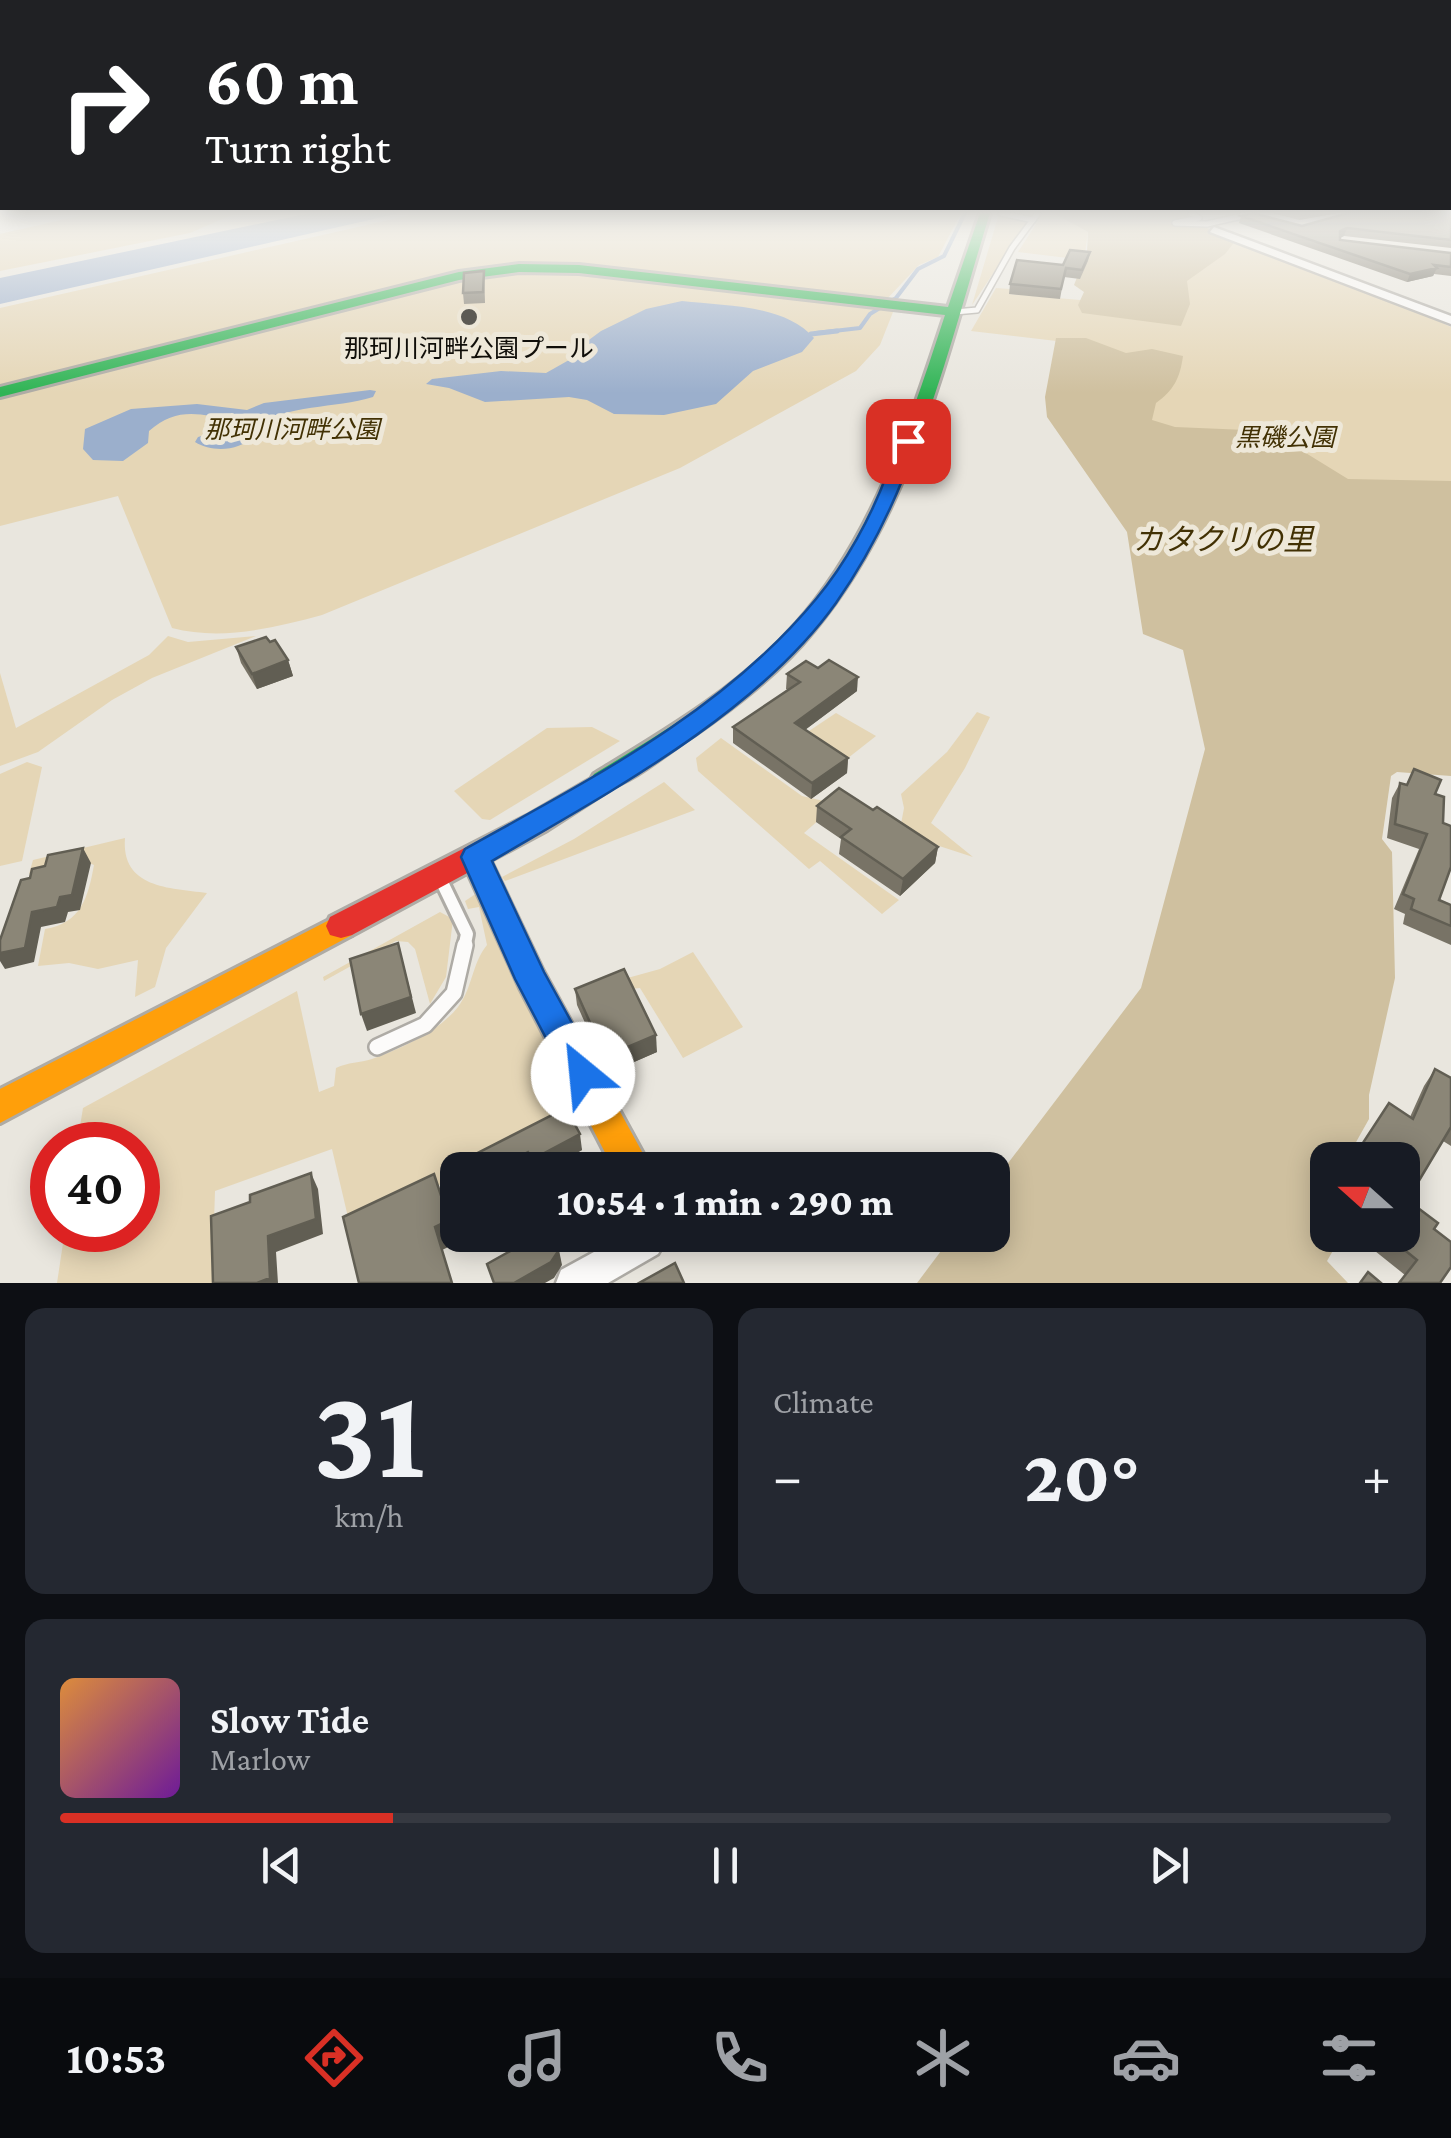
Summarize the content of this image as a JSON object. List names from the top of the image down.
{
  "parks": ["那珂川河畔公園", "黒磯公園", "カタクリの里"],
  "places": ["那珂川河畔公園プール"],
  "north": "left",
  "page": {
    "turn": ["60 m", "Turn right"],
    "limit": "40",
    "trip": "10:54 · 1 min · 290 m",
    "tile": [
      ["31", "km/h"],
      "Climate"
    ],
    "heat": ["−", "20°", "+"],
    "song": ["Slow Tide", "Marlow"],
    "tabs": "10:53"
  }
}
